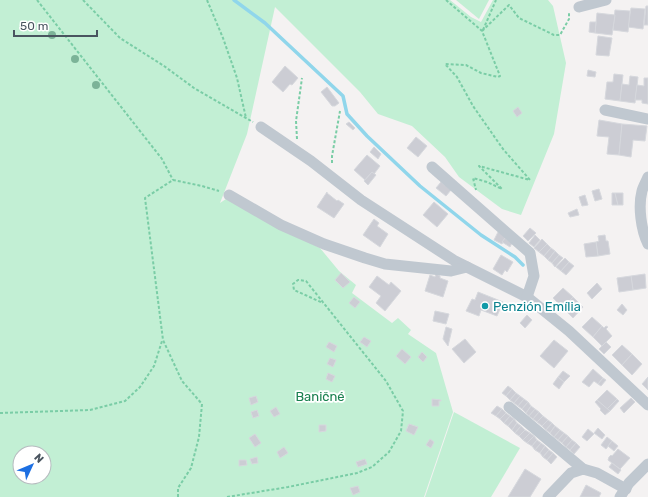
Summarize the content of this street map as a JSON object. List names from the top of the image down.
{
  "parks": ["Baničné"],
  "places": ["Penzión Emília"],
  "scale_bar": "50 m",
  "north": "top right"
}
